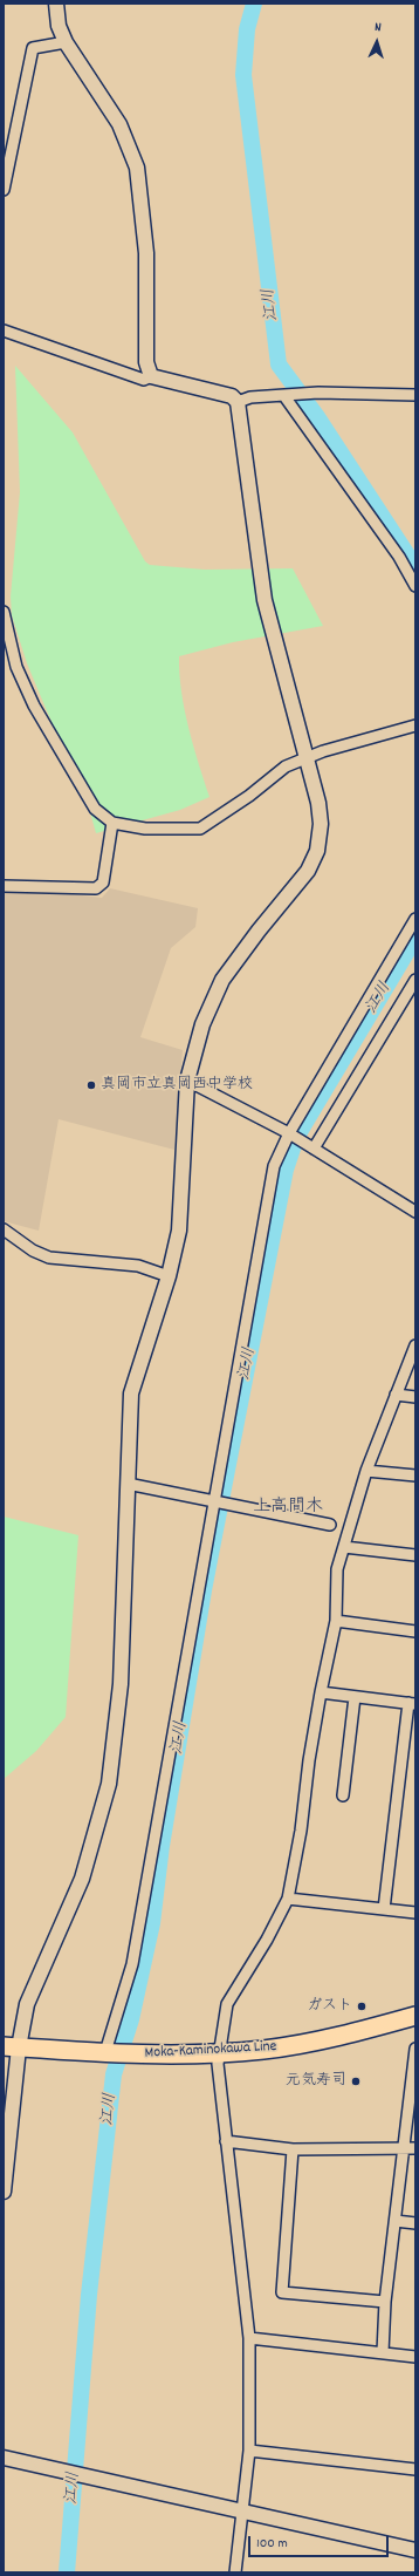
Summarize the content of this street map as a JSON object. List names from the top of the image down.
{
  "streets": {
    "main road": ["Moka-Kaminokawa Line"]
  },
  "districts": ["上高間木"],
  "water": ["江川"],
  "places": ["真岡市立真岡西中学校", "ガスト", "元気寿司"],
  "scale_bar": "100 m",
  "north": "top"
}
